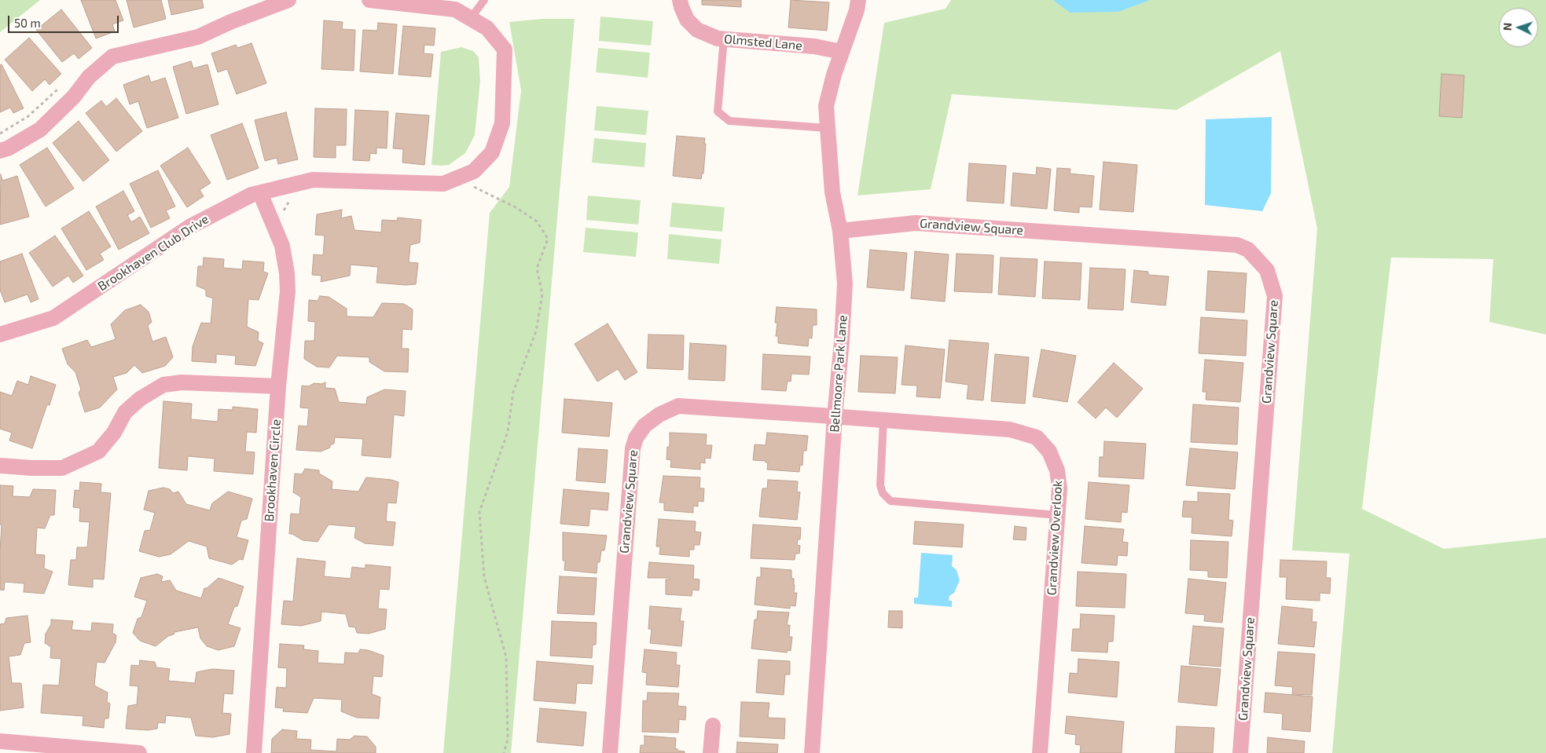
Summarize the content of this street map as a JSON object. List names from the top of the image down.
{
  "streets": {
    "street": [
      "Olmsted Lane",
      "Grandview Square",
      "Brookhaven Club Drive",
      "Bellmoore Park Lane",
      "Brookhaven Circle",
      "Grandview Overlook"
    ]
  },
  "crossings": [
    ["Olmsted Lane", "Bellmoore Park Lane"],
    ["Grandview Square", "Bellmoore Park Lane"],
    ["Grandview Square", "Grandview Overlook"],
    ["Brookhaven Club Drive", "Brookhaven Circle"],
    ["Bellmoore Park Lane", "Grandview Overlook"]
  ],
  "scale_bar": "50 m",
  "north": "left"
}
